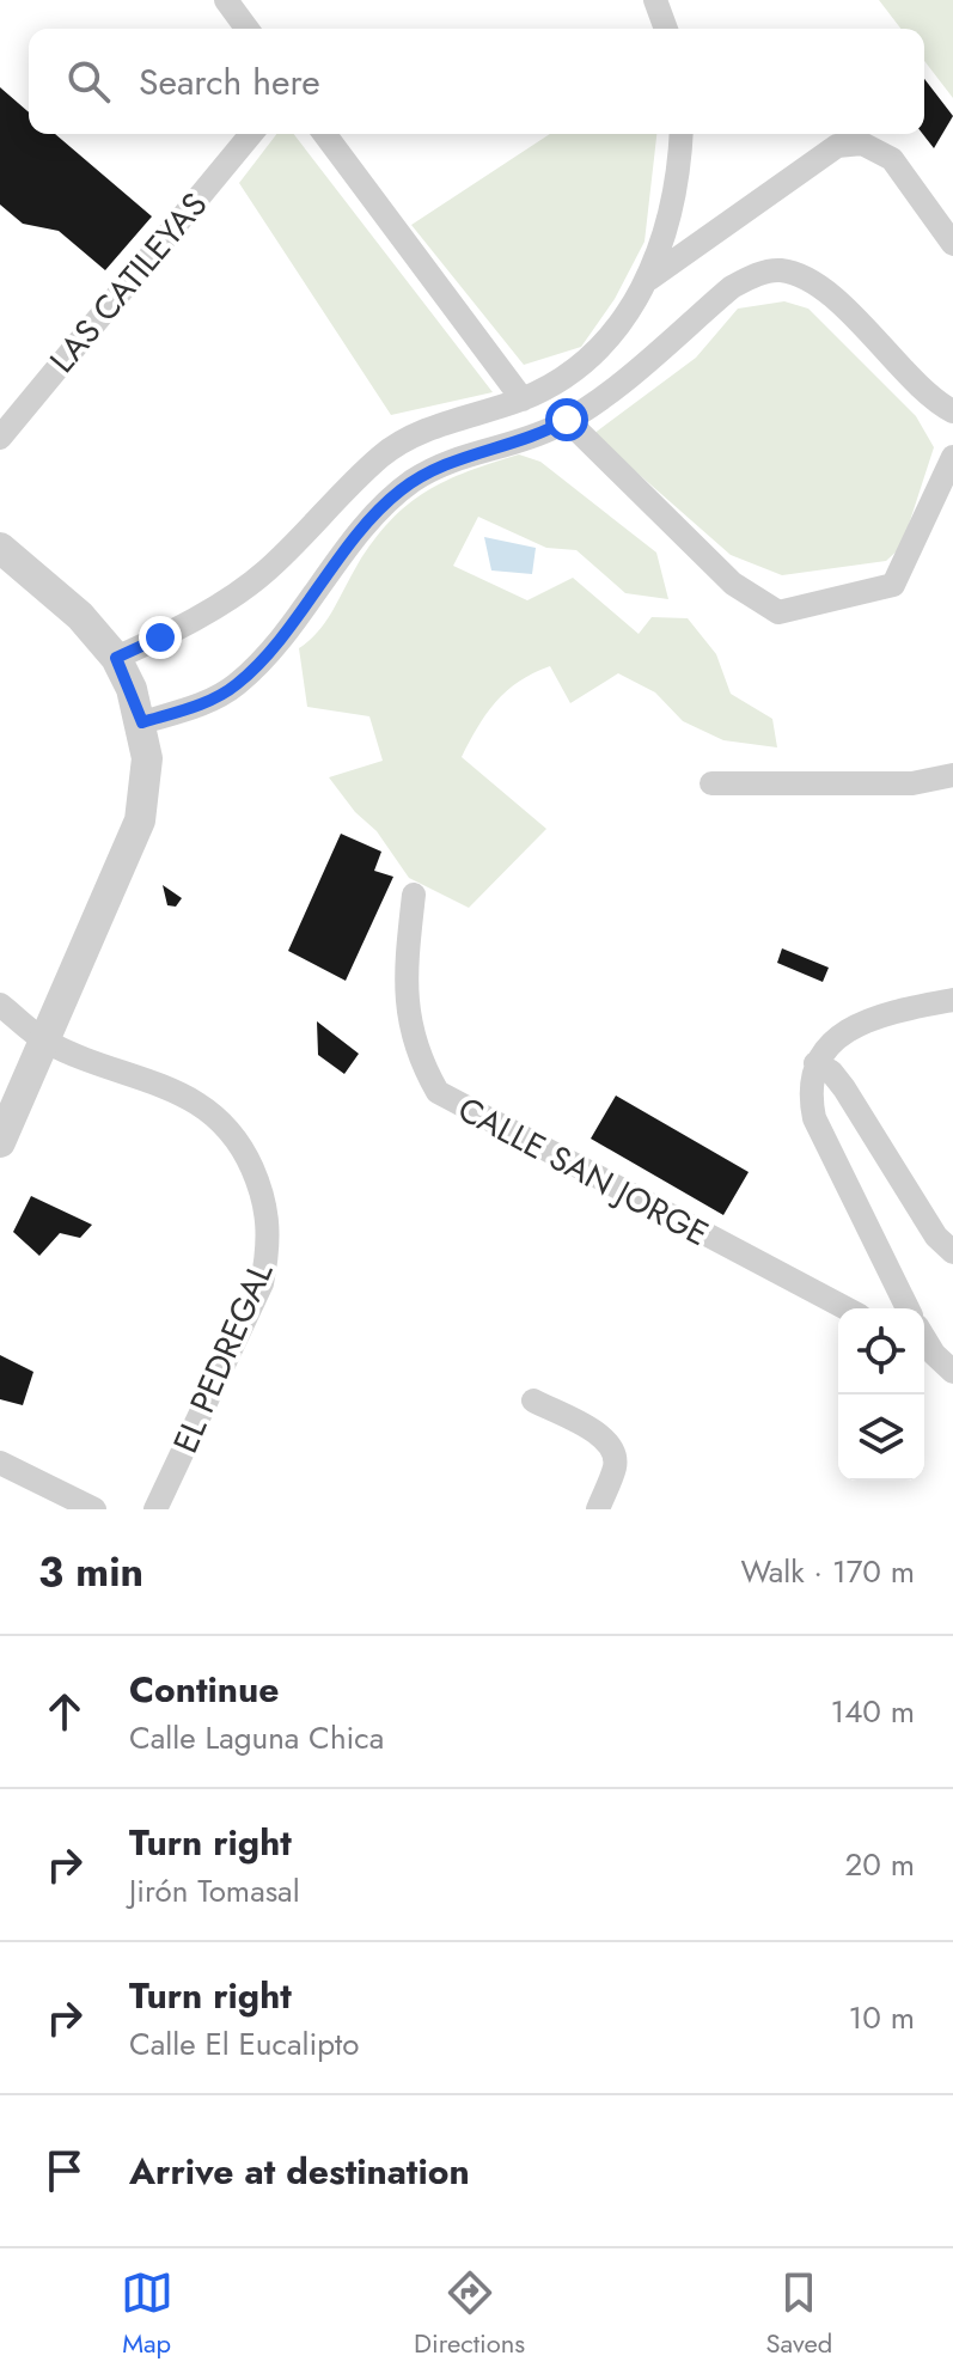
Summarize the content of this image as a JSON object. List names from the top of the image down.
{
  "streets": {
    "street": ["LAS CATILEYAS", "CALLE SAN JORGE", "EL PEDREGAL"]
  },
  "page": {
    "search": "Search here",
    "heading": ["3 min", "Walk · 170 m"],
    "list": [
      ["Continue", "Calle Laguna Chica", "140 m"],
      ["Turn right", "Jirón Tomasal", "20 m"],
      ["Turn right", "Calle El Eucalipto", "10 m"],
      "Arrive at destination"
    ],
    "nav": ["Map", "Directions", "Saved"]
  }
}
